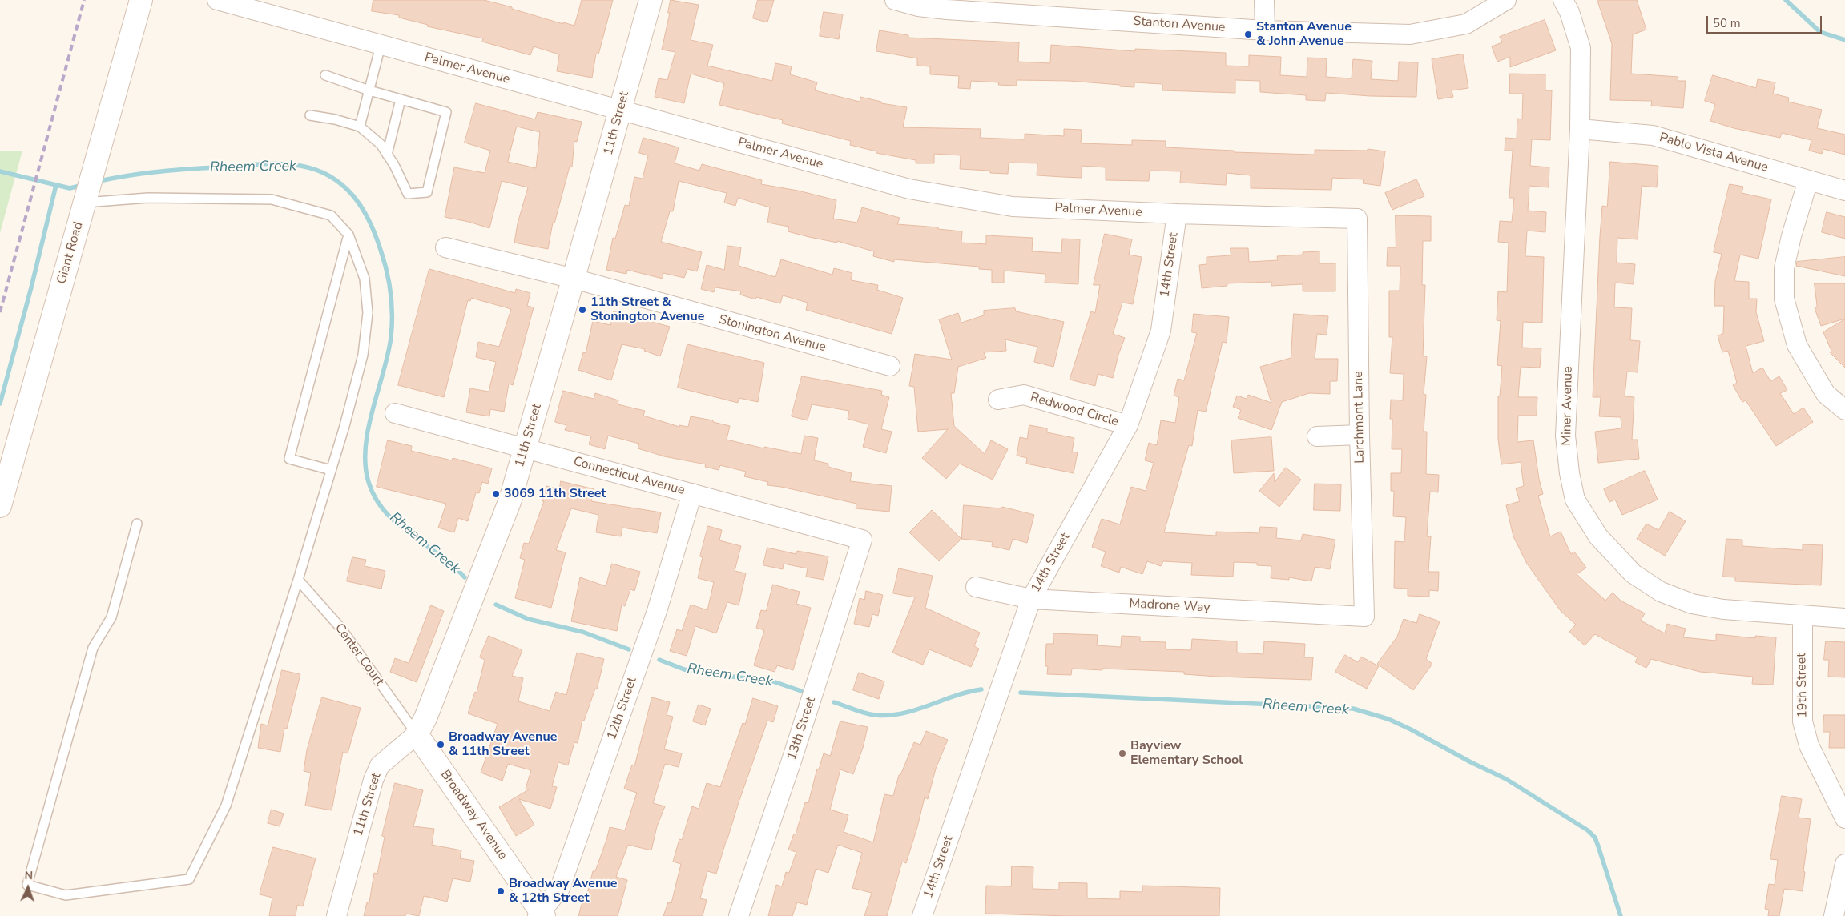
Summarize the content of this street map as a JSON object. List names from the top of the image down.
{
  "streets": {
    "street": [
      "Stanton Avenue",
      "Palmer Avenue",
      "11th Street",
      "Pablo Vista Avenue",
      "Giant Road",
      "14th Street",
      "Stonington Avenue",
      "Miner Avenue",
      "Redwood Circle",
      "Larchmont Lane",
      "Connecticut Avenue",
      "Madrone Way",
      "19th Street",
      "12th Street",
      "13th Street",
      "Broadway Avenue"
    ],
    "lane": ["Center Court"]
  },
  "crossings": [
    ["Palmer Avenue", "11th Street"],
    ["Palmer Avenue", "14th Street"],
    ["Palmer Avenue", "Larchmont Lane"],
    ["11th Street", "Stonington Avenue"],
    ["11th Street", "Connecticut Avenue"],
    ["11th Street", "Center Court"],
    ["11th Street", "Broadway Avenue"],
    ["Pablo Vista Avenue", "Miner Avenue"],
    ["14th Street", "Redwood Circle"],
    ["14th Street", "Madrone Way"],
    ["Miner Avenue", "19th Street"],
    ["Larchmont Lane", "Madrone Way"],
    ["Connecticut Avenue", "12th Street"],
    ["Connecticut Avenue", "13th Street"],
    ["Center Court", "Broadway Avenue"],
    ["12th Street", "Broadway Avenue"]
  ],
  "water": ["Rheem Creek"],
  "places": [
    "Stanton Avenue & John Avenue",
    "11th Street & Stonington Avenue",
    "3069 11th Street",
    "Broadway Avenue & 11th Street",
    "Bayview Elementary School",
    "Broadway Avenue & 12th Street"
  ],
  "scale_bar": "50 m",
  "north": "top"
}
